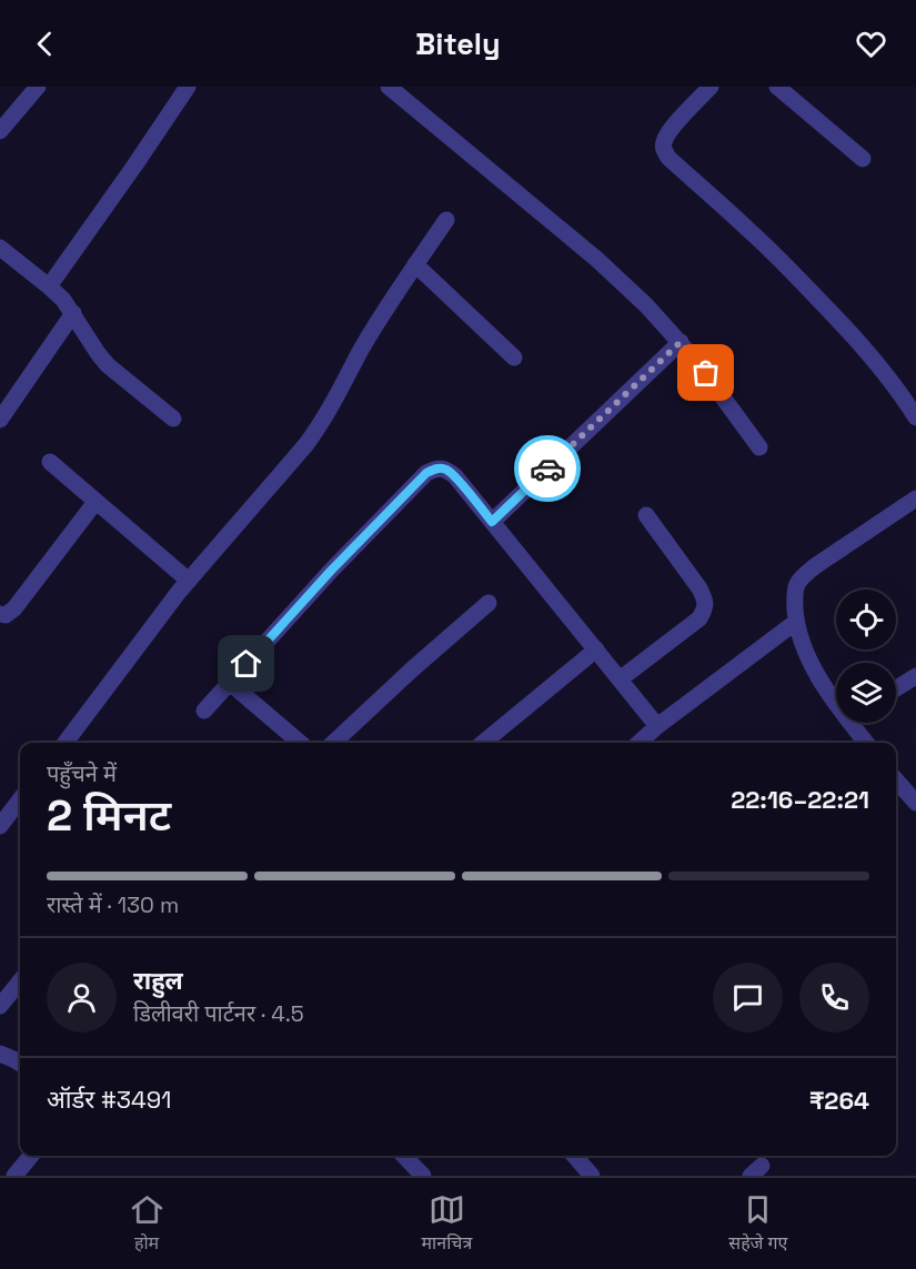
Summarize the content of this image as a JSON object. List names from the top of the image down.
{
  "page": {
    "header": "Bitely",
    "heading": ["2 मिनट", "पहुँचने में", "22:16–22:21"],
    "panel": [
      "राहुल",
      "डिलीवरी पार्टनर · 4.5",
      "ऑर्डर #3491",
      "₹264"
    ],
    "bar": "रास्ते में · 130 m",
    "tabs": ["होम", "मानचित्र", "सहेजे गए"]
  }
}
